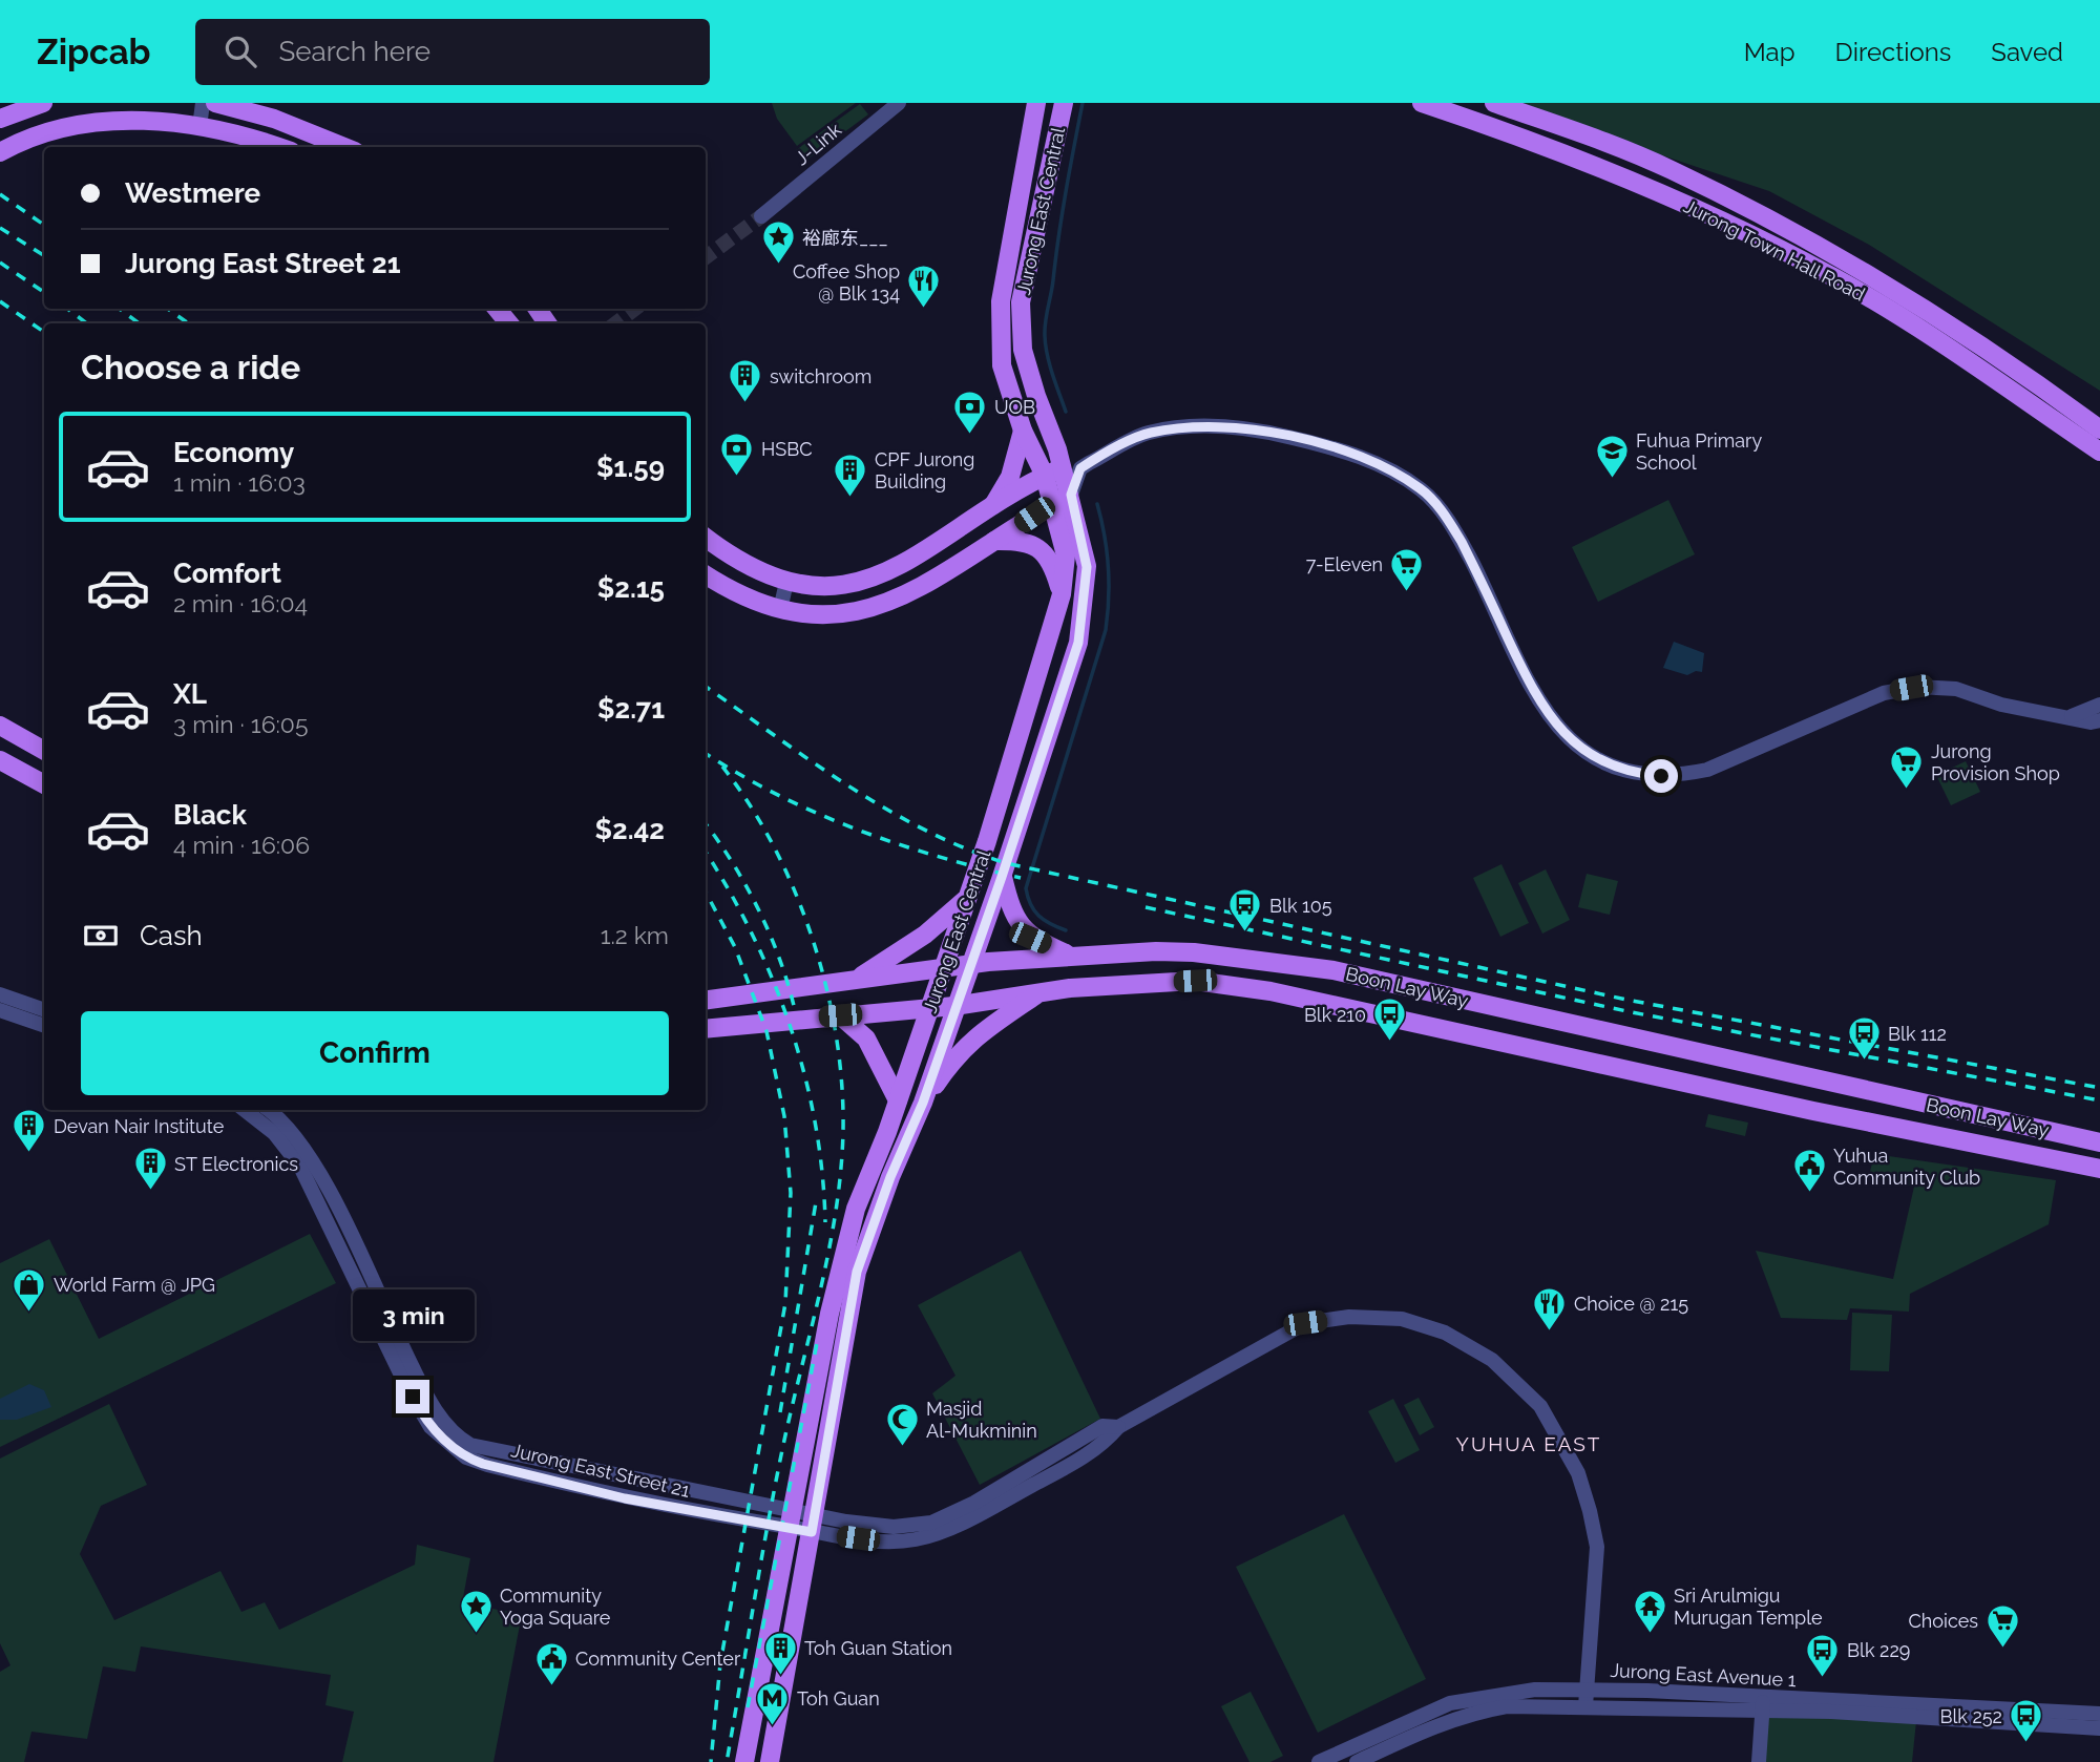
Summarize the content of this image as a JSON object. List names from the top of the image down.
{
  "streets": {
    "main road": ["Jurong East Central", "Jurong Town Hall Road", "Boon Lay Way"],
    "street": ["J-Link", "Jurong East Street 21", "Jurong East Avenue 1"]
  },
  "crossings": [
    ["Jurong East Central", "Boon Lay Way"],
    ["Jurong East Central", "Jurong East Street 21"],
    ["Jurong East Street 21", "Jurong East Avenue 1"]
  ],
  "districts": ["YUHUA EAST"],
  "places": {
    "place": ["裕廊东___", "Community Yoga Square"],
    "restaurant": ["Coffee Shop @ Blk 134", "Choice @ 215"],
    "building": [
      "switchroom",
      "CPF Jurong Building",
      "Devan Nair Institute",
      "ST Electronics",
      "Toh Guan Station"
    ],
    "bank": ["UOB", "HSBC"],
    "school or university": ["Fuhua Primary School"],
    "supermarket": ["7-Eleven", "Jurong Provision Shop", "Choices"],
    "bus stop": [
      "Blk 105",
      "Blk 210",
      "Blk 112",
      "Blk 229",
      "Blk 252"
    ],
    "public building": ["Yuhua Community Club", "Community Center"],
    "shop": ["World Farm @ JPG"],
    "mosque": ["Masjid Al-Mukminin"],
    "temple": ["Sri Arulmigu Murugan Temple"],
    "metro station": ["Toh Guan"]
  },
  "page": {
    "header": "Zipcab",
    "search": "Search here",
    "nav": ["Map", "Directions", "Saved"],
    "banner": ["Westmere", "Jurong East Street 21"],
    "heading": "Choose a ride",
    "list": [
      {
        "name": "Economy",
        "note": "1 min · 16:03",
        "value": "$1.59"
      },
      {
        "name": "Comfort",
        "note": "2 min · 16:04",
        "value": "$2.15"
      },
      {
        "name": "XL",
        "note": "3 min · 16:05",
        "value": "$2.71"
      },
      {
        "name": "Black",
        "note": "4 min · 16:06",
        "value": "$2.42"
      }
    ],
    "pay": ["Cash", "1.2 km"],
    "buttons": "Confirm",
    "bubble": "3 min"
  }
}
